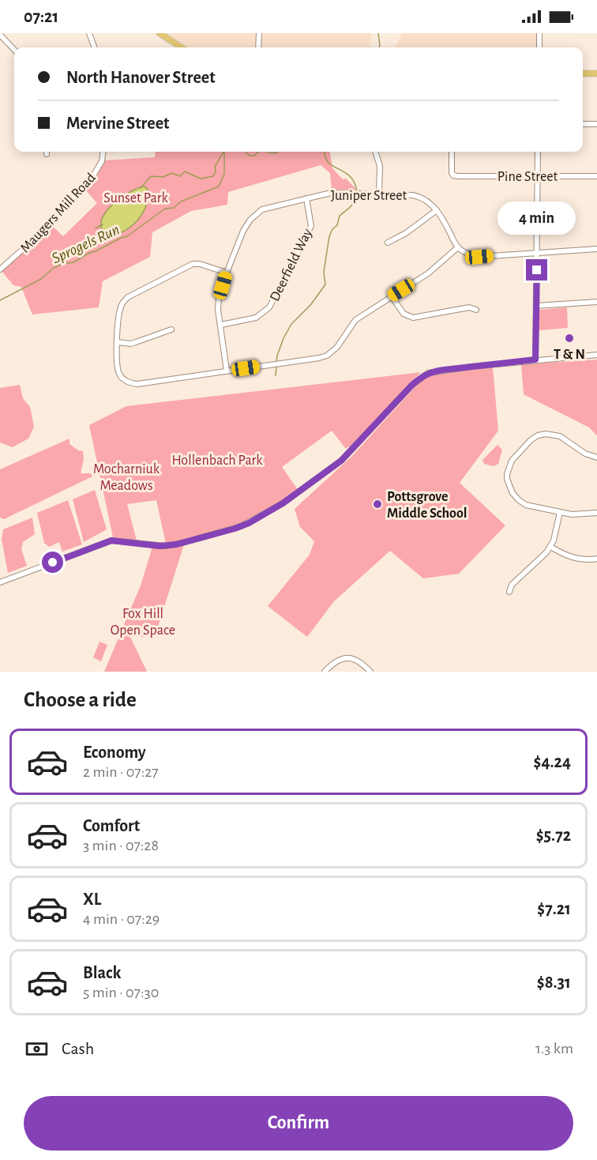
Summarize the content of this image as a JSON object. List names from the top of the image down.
{
  "streets": {
    "street": [
      "Pine Street",
      "Juniper Street",
      "Maugers Mill Road",
      "Deerfield Way"
    ]
  },
  "crossings": [
    ["Juniper Street", "Deerfield Way"]
  ],
  "water": ["Sprogels Run"],
  "parks": [
    "Sunset Park",
    "Hollenbach Park",
    "Mocharniuk Meadows",
    "Fox Hill Open Space"
  ],
  "places": ["T & N", "Pottsgrove Middle School"],
  "page": {
    "status": "07:21",
    "banner": ["North Hanover Street", "Mervine Street"],
    "bubble": "4 min",
    "heading": "Choose a ride",
    "list": [
      {
        "name": "Economy",
        "note": "2 min · 07:27",
        "value": "$4.24"
      },
      {
        "name": "Comfort",
        "note": "3 min · 07:28",
        "value": "$5.72"
      },
      {
        "name": "XL",
        "note": "4 min · 07:29",
        "value": "$7.21"
      },
      {
        "name": "Black",
        "note": "5 min · 07:30",
        "value": "$8.31"
      }
    ],
    "pay": ["Cash", "1.3 km"],
    "buttons": "Confirm"
  }
}
